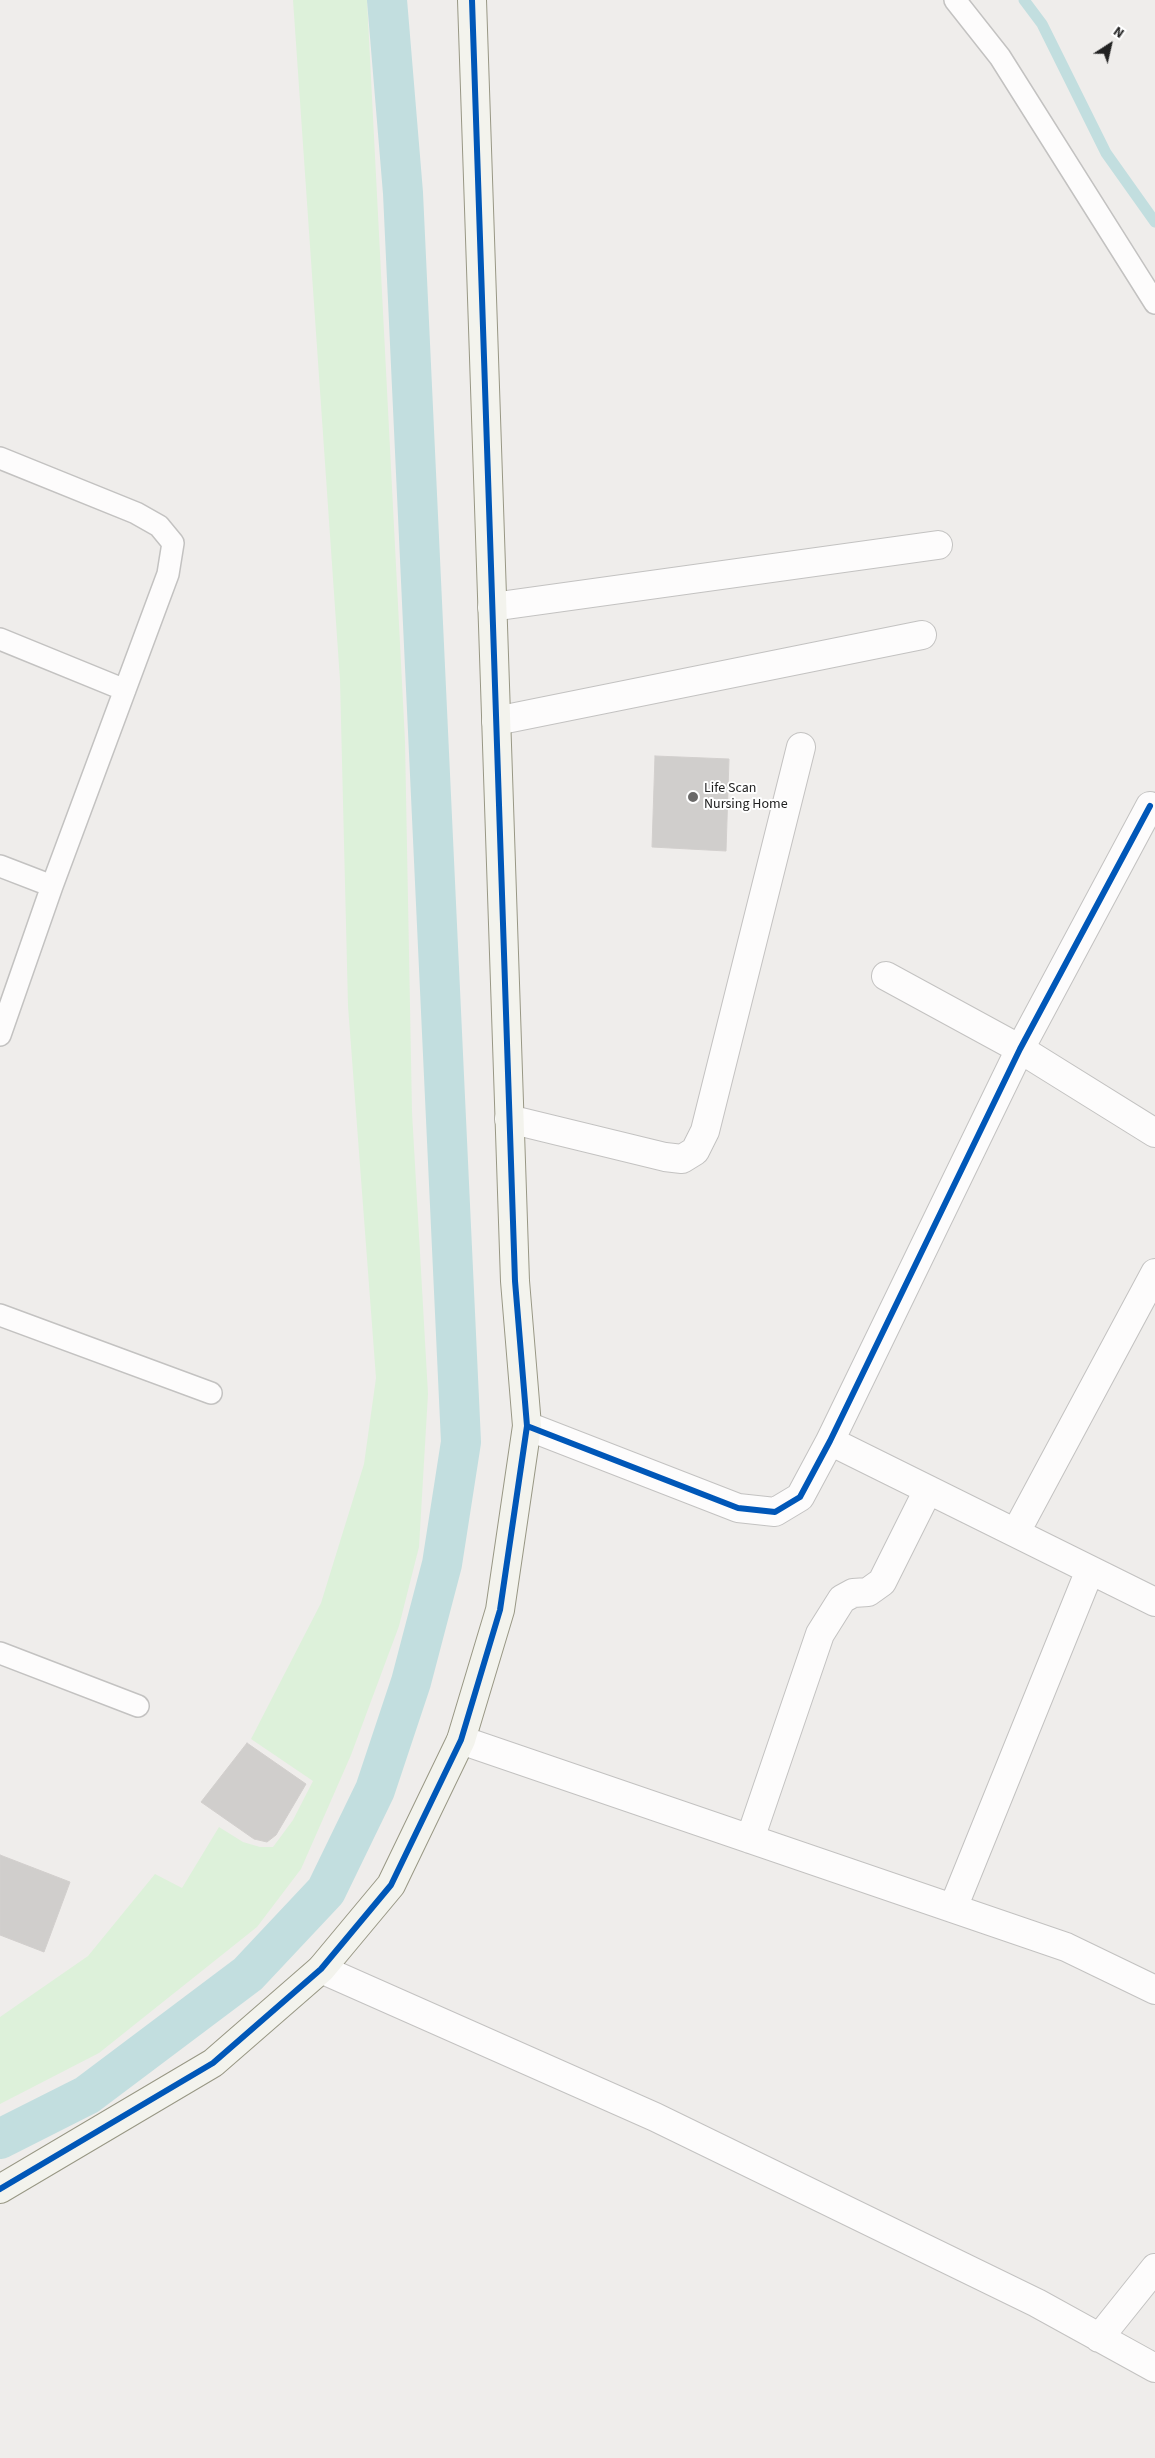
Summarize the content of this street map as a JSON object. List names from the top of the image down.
{
  "places": ["Life Scan Nursing Home"],
  "north": "top right"
}
